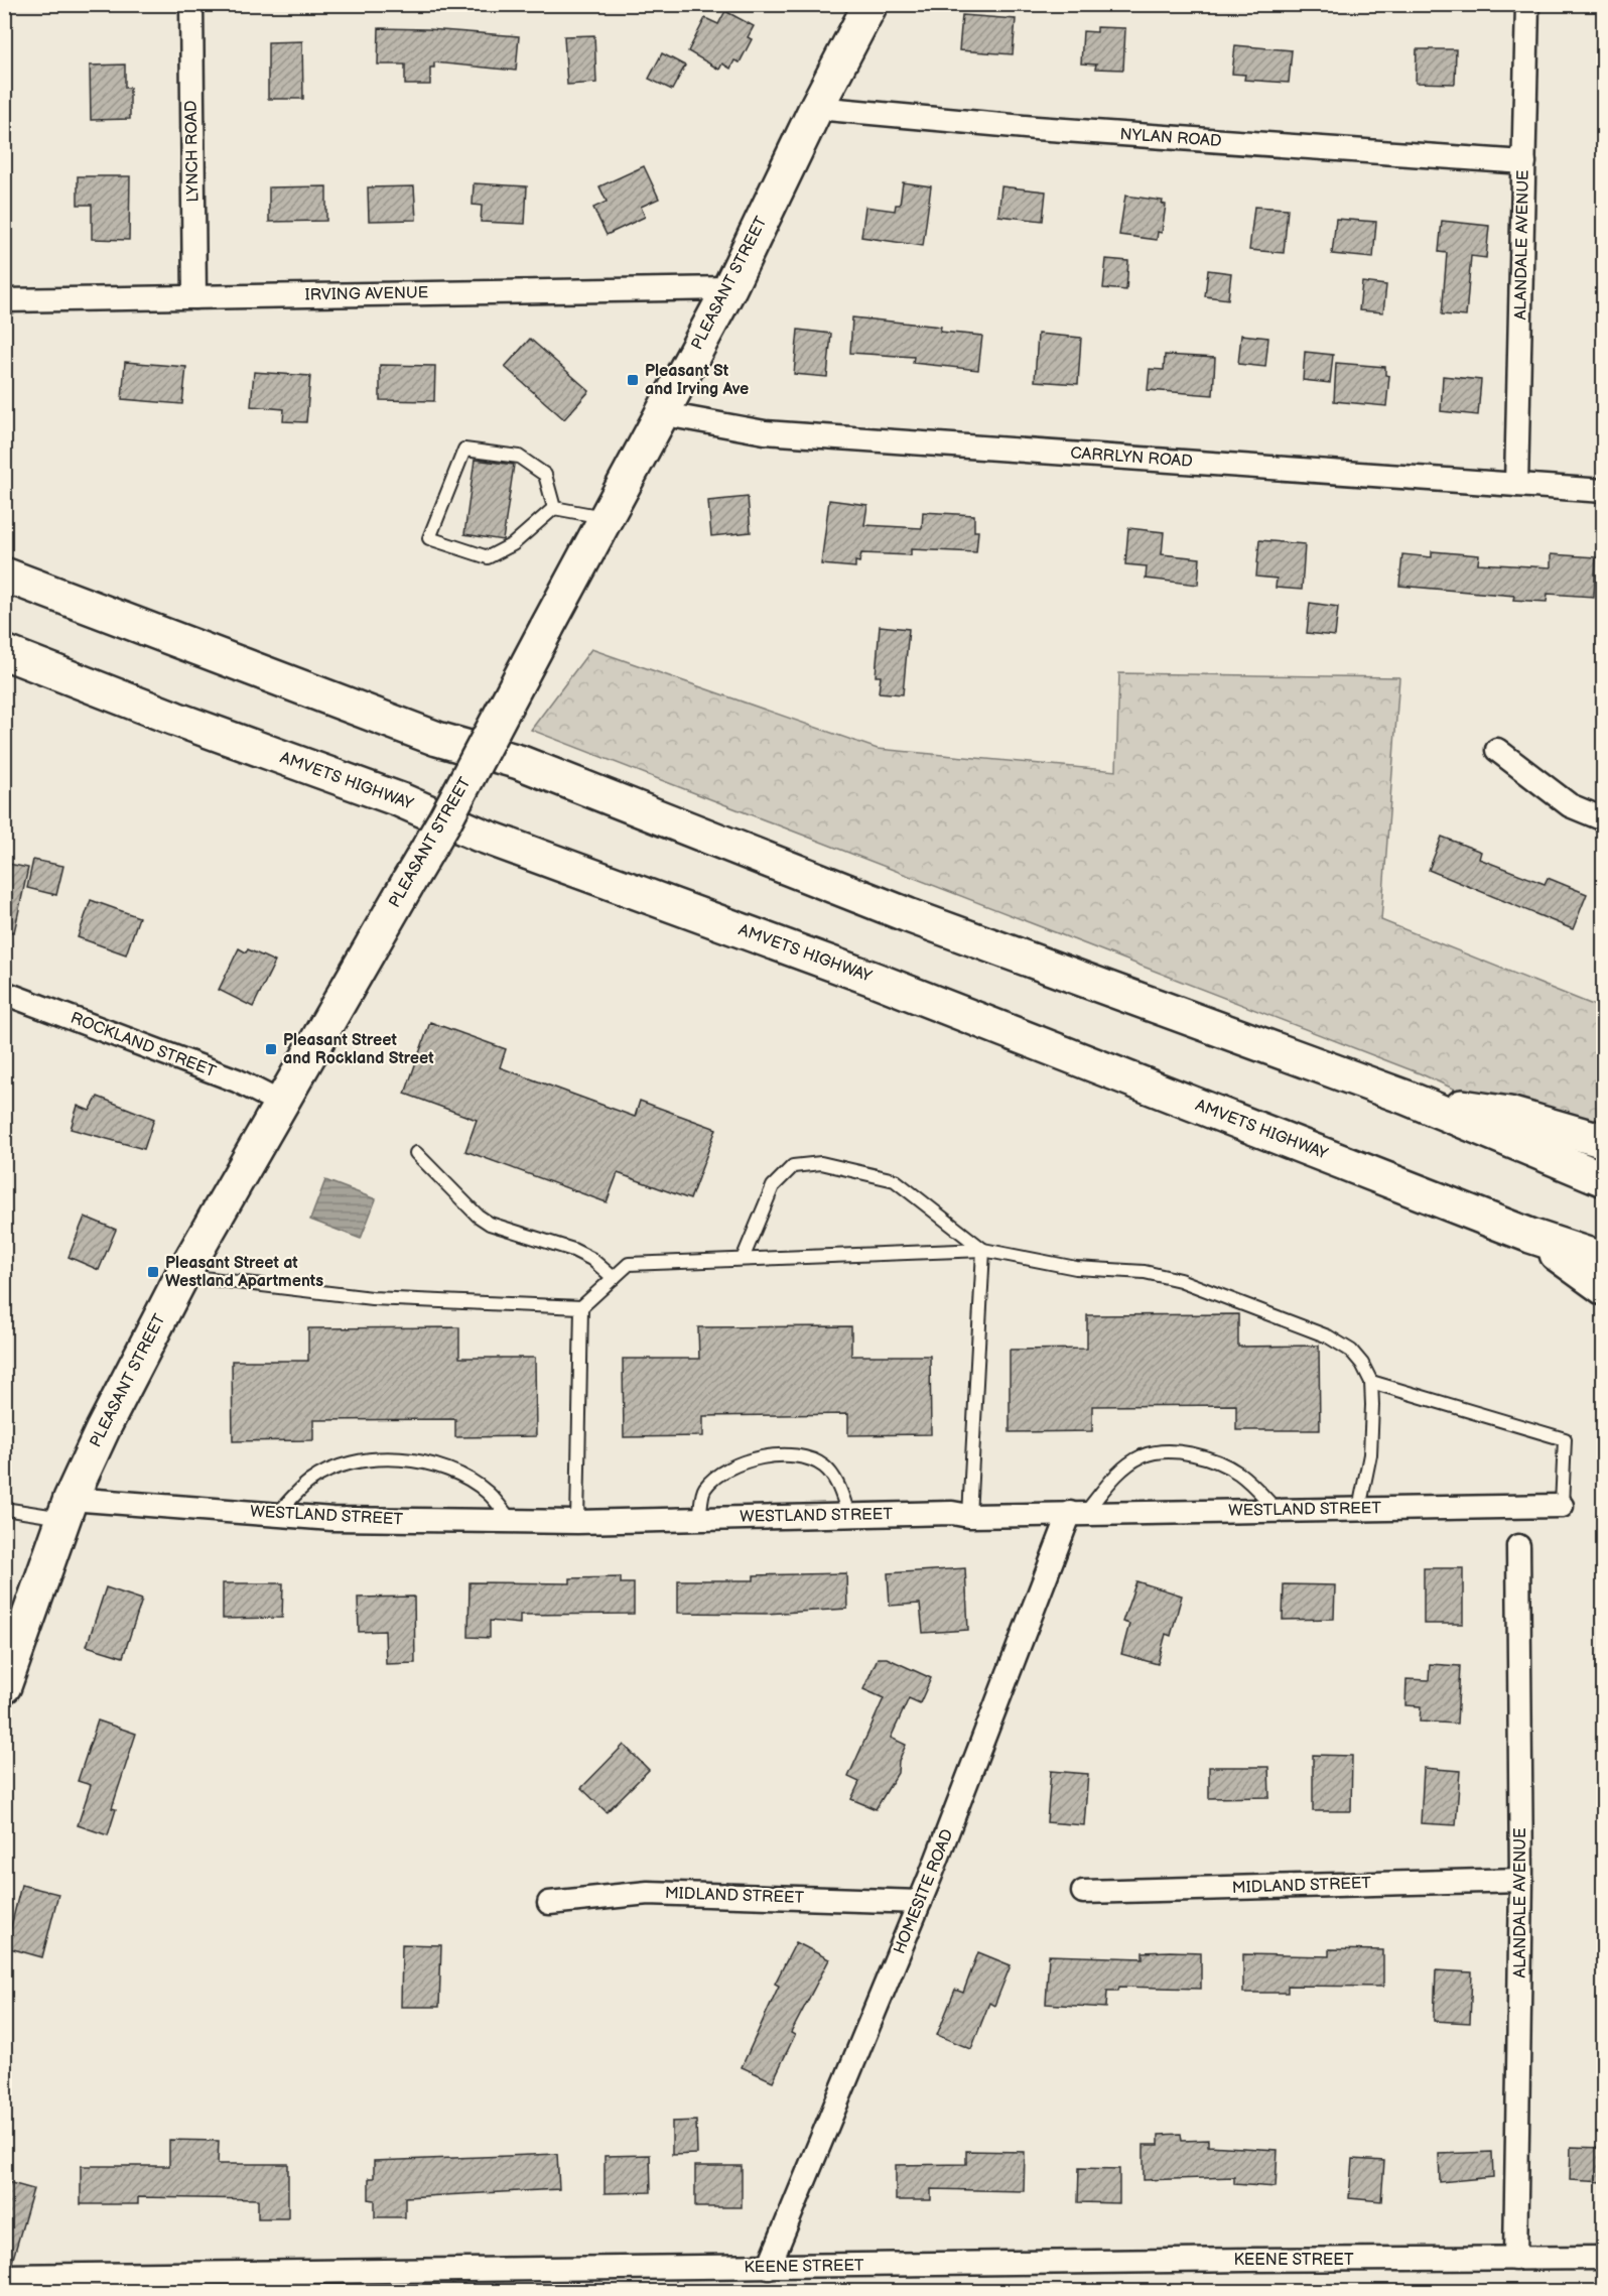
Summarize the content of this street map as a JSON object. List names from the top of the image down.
{
  "streets": {
    "main road": ["PLEASANT STREET", "AMVETS HIGHWAY"],
    "street": [
      "NYLAN ROAD",
      "LYNCH ROAD",
      "ALANDALE AVENUE",
      "IRVING AVENUE",
      "CARRLYN ROAD",
      "ROCKLAND STREET",
      "WESTLAND STREET",
      "MIDLAND STREET",
      "HOMESITE ROAD",
      "KEENE STREET"
    ]
  },
  "crossings": [
    ["NYLAN ROAD", "ALANDALE AVENUE"],
    ["NYLAN ROAD", "PLEASANT STREET"],
    ["LYNCH ROAD", "IRVING AVENUE"],
    ["ALANDALE AVENUE", "CARRLYN ROAD"],
    ["ALANDALE AVENUE", "MIDLAND STREET"],
    ["ALANDALE AVENUE", "KEENE STREET"],
    ["PLEASANT STREET", "IRVING AVENUE"],
    ["PLEASANT STREET", "CARRLYN ROAD"],
    ["PLEASANT STREET", "ROCKLAND STREET"],
    ["PLEASANT STREET", "WESTLAND STREET"],
    ["WESTLAND STREET", "HOMESITE ROAD"],
    ["MIDLAND STREET", "HOMESITE ROAD"],
    ["HOMESITE ROAD", "KEENE STREET"]
  ],
  "places": {
    "transit": ["Pleasant St and Irving Ave", "Pleasant Street and Rockland Street", "Pleasant Street at Westland Apartments"]
  }
}
